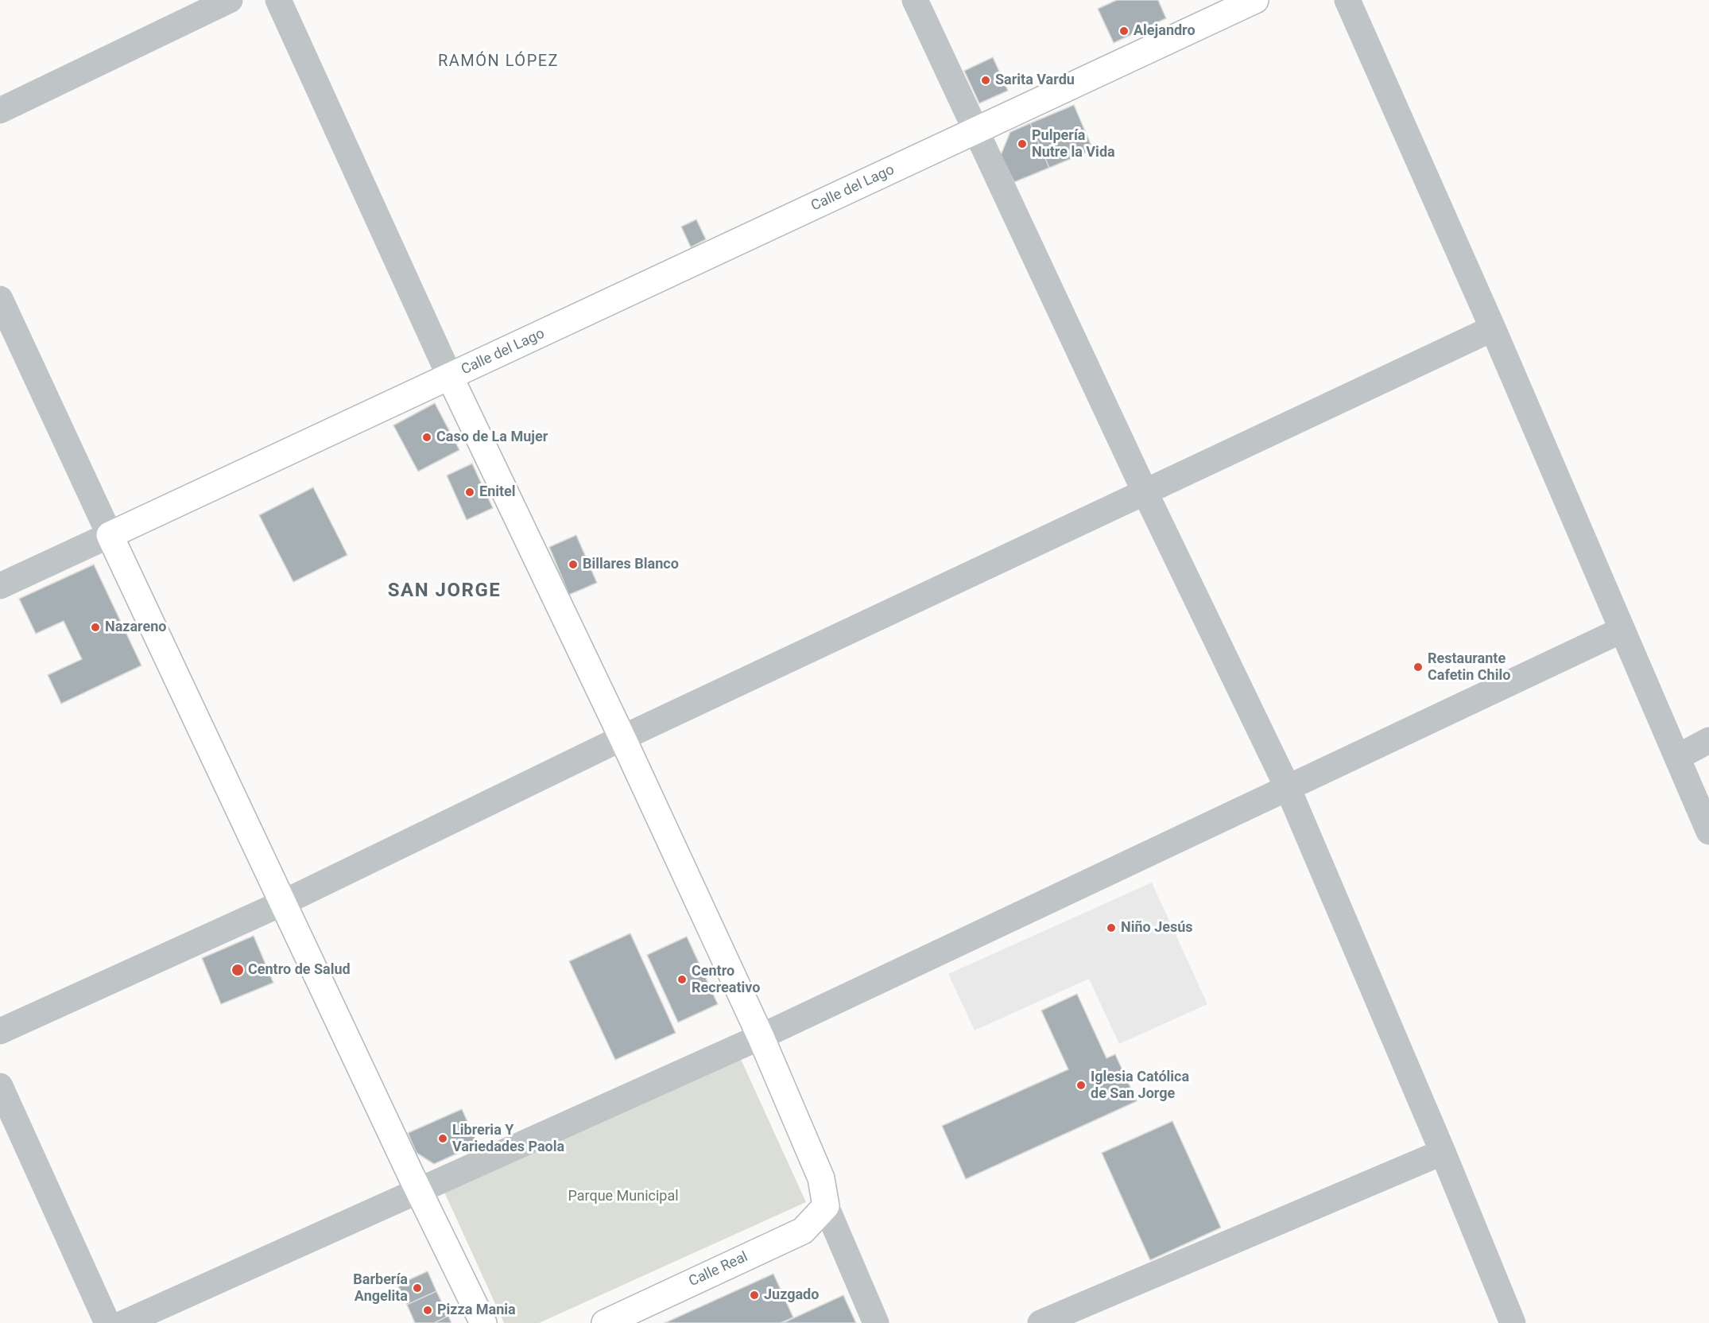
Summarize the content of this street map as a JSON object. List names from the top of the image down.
{
  "streets": {
    "main road": ["Calle del Lago", "Calle Real"]
  },
  "districts": ["RAMÓN LÓPEZ", "SAN JORGE"],
  "parks": ["Parque Municipal"],
  "places": [
    "Alejandro",
    "Sarita Vardu",
    "Pulpería Nutre la Vida",
    "Caso de La Mujer",
    "Enitel",
    "Billares Blanco",
    "Nazareno",
    "Restaurante Cafetin Chilo",
    "Niño Jesús",
    "Centro de Salud",
    "Centro Recreativo",
    "Iglesia Católica de San Jorge",
    "Libreria Y Variedades Paola",
    "Barbería Angelita",
    "Juzgado",
    "Pizza Mania"
  ]
}
